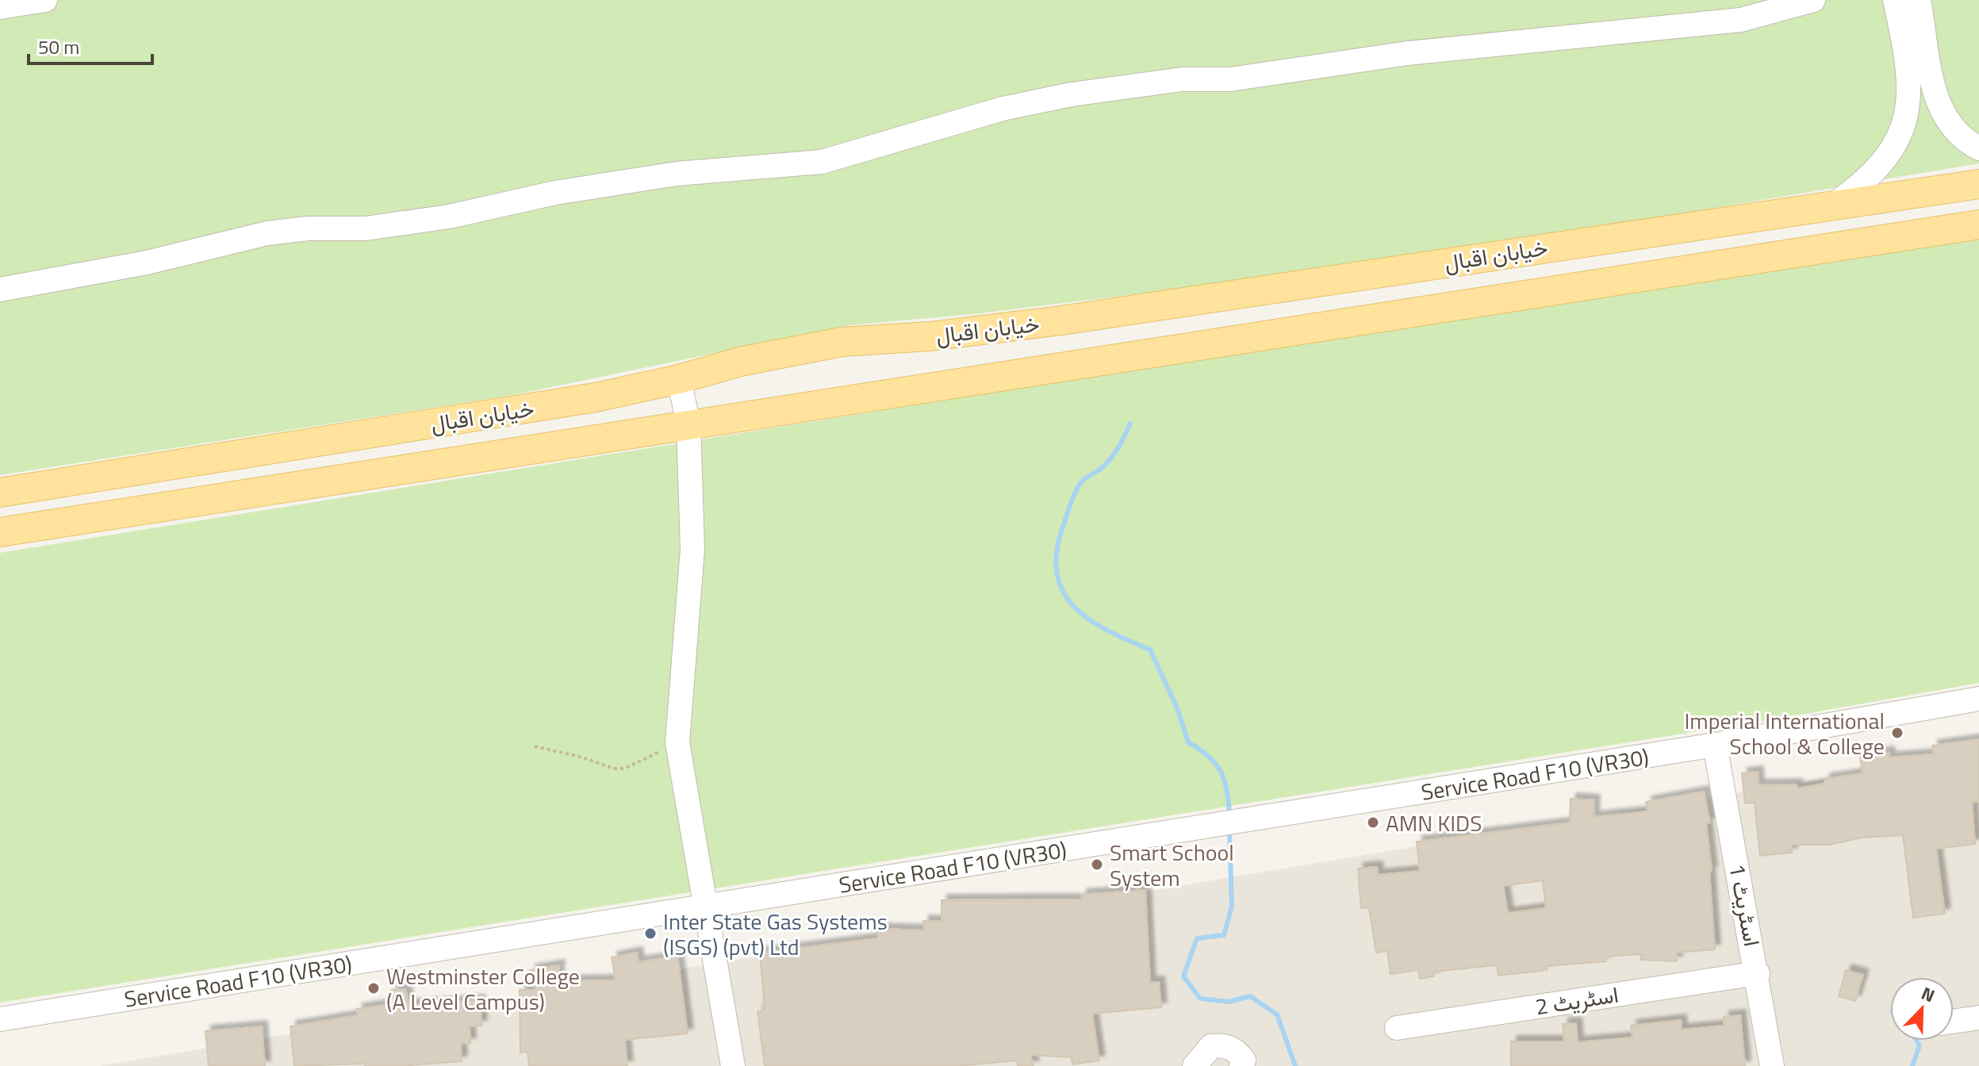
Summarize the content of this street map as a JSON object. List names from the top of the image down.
{
  "streets": {
    "main road": ["خیابان اقبال"],
    "street": ["Service Road F10 (VR30)", "اسٹریٹ 1", "اسٹریٹ 2"]
  },
  "crossings": [
    ["Service Road F10 (VR30)", "اسٹریٹ 1"],
    ["اسٹریٹ 1", "اسٹریٹ 2"]
  ],
  "places": [
    "Imperial International School & College",
    "AMN KIDS",
    "Smart School System",
    "Inter State Gas Systems (ISGS) (pvt) Ltd",
    "Westminster College (A Level Campus)"
  ],
  "scale_bar": "50 m",
  "north": "top right"
}
